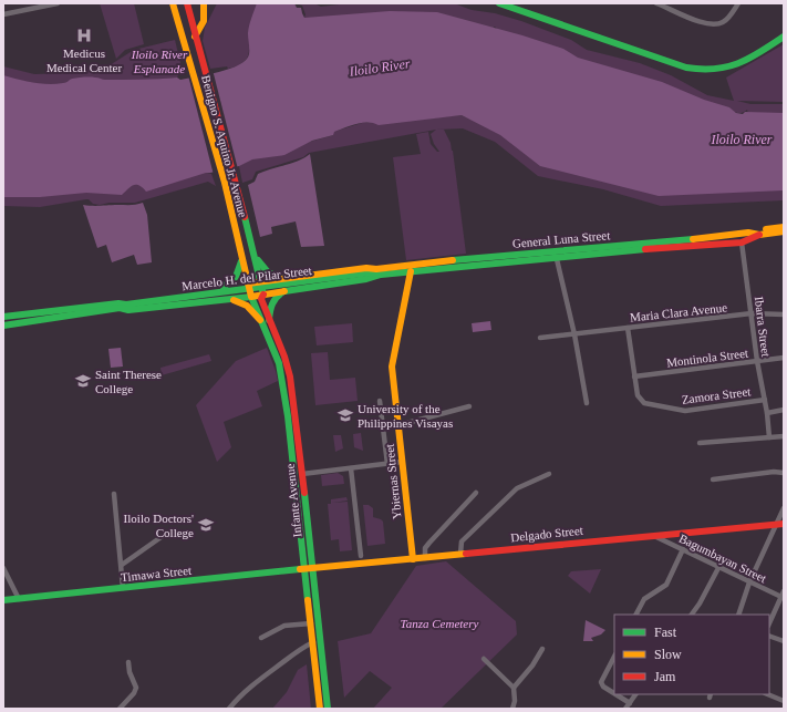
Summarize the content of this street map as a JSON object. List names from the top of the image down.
{
  "streets": {
    "main road": [
      "Benigno S. Aquino Jr. Avenue",
      "General Luna Street",
      "Marcelo H. del Pilar Street",
      "Ybiernas Street",
      "Infante Avenue",
      "Delgado Street",
      "Timawa Street"
    ],
    "street": [
      "Maria Clara Avenue",
      "Ibarra Street",
      "Montinola Street",
      "Zamora Street",
      "Bagumbayan Street"
    ]
  },
  "crossings": [
    ["Benigno S. Aquino Jr. Avenue", "General Luna Street"],
    ["Benigno S. Aquino Jr. Avenue", "Marcelo H. del Pilar Street"],
    ["Benigno S. Aquino Jr. Avenue", "Infante Avenue"],
    ["General Luna Street", "Marcelo H. del Pilar Street"],
    ["General Luna Street", "Ibarra Street"],
    ["General Luna Street", "Ybiernas Street"],
    ["General Luna Street", "Infante Avenue"],
    ["Marcelo H. del Pilar Street", "Infante Avenue"],
    ["Maria Clara Avenue", "Ibarra Street"],
    ["Maria Clara Avenue", "Zamora Street"],
    ["Ibarra Street", "Montinola Street"],
    ["Ibarra Street", "Zamora Street"],
    ["Montinola Street", "Zamora Street"],
    ["Ybiernas Street", "Delgado Street"],
    ["Infante Avenue", "Delgado Street"],
    ["Infante Avenue", "Timawa Street"],
    ["Delgado Street", "Bagumbayan Street"],
    ["Delgado Street", "Timawa Street"]
  ],
  "water": ["Iloilo River"],
  "parks": ["Iloilo River Esplanade", "Tanza Cemetery"],
  "places": {
    "hospital": ["Medicus Medical Center"],
    "school or university": ["Saint Therese College", "University of the Philippines Visayas", "Iloilo Doctors' College"]
  },
  "legend": ["Fast", "Slow", "Jam"]
}
